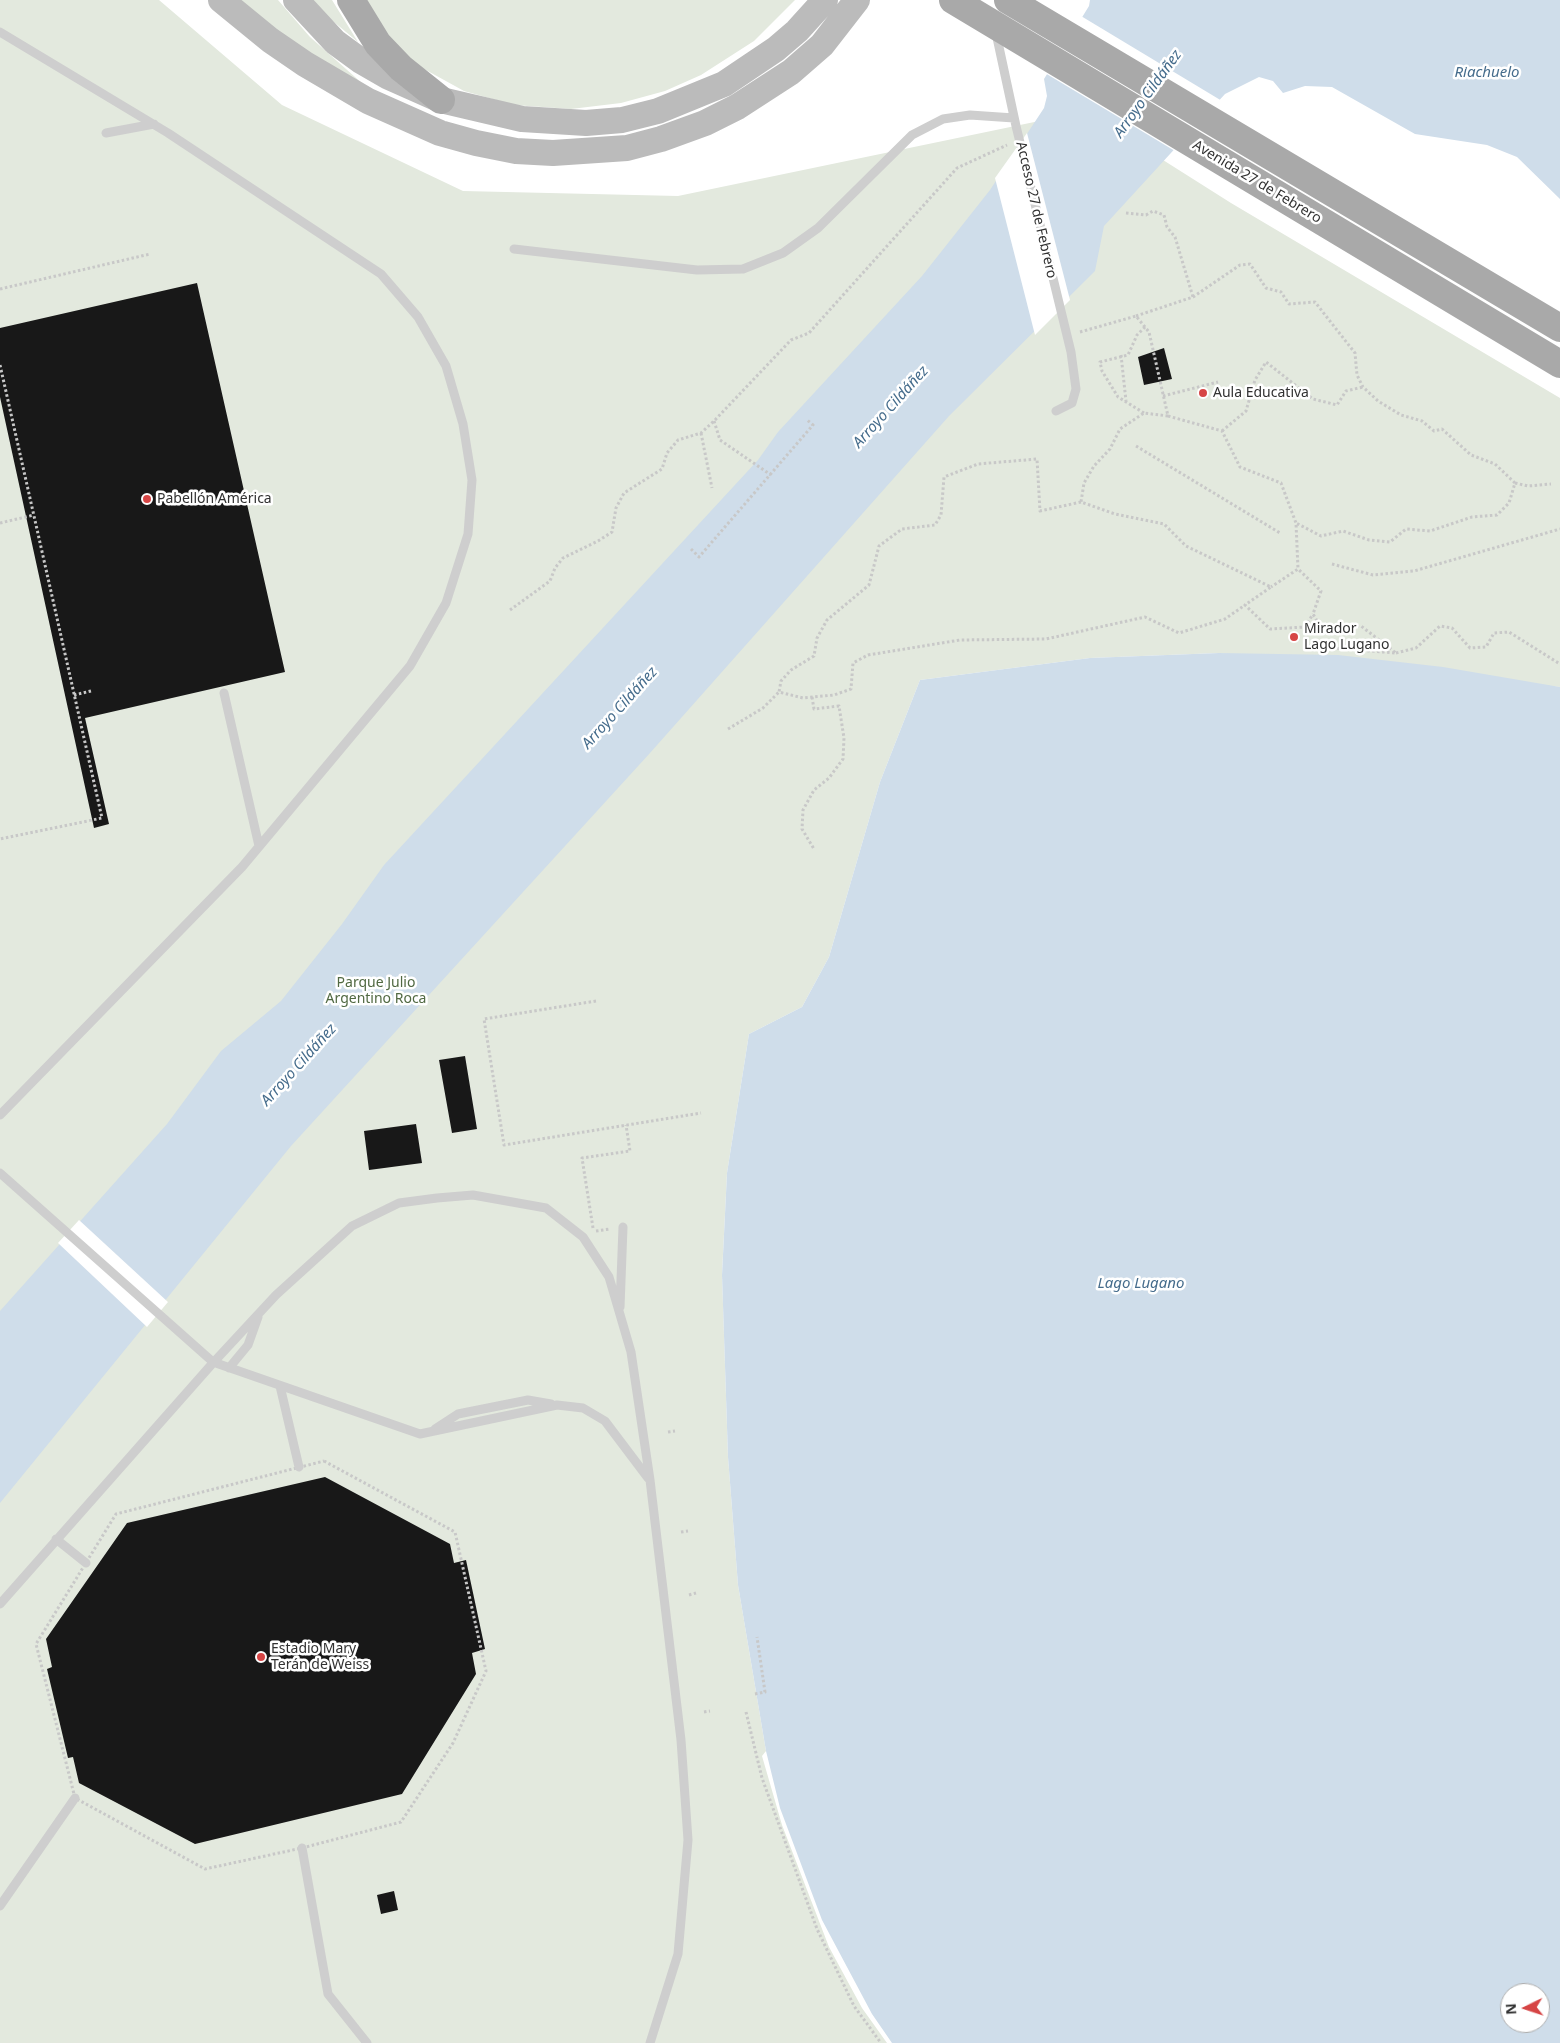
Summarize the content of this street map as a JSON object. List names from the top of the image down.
{
  "streets": {
    "main road": ["Avenida 27 de Febrero"],
    "lane": ["Acceso 27 de Febrero"]
  },
  "crossings": [
    ["Avenida 27 de Febrero", "Acceso 27 de Febrero"]
  ],
  "water": ["Riachuelo", "Arroyo Cildáñez", "Lago Lugano"],
  "parks": ["Parque Julio Argentino Roca"],
  "places": [
    "Aula Educativa",
    "Pabellón América",
    "Mirador Lago Lugano",
    "Estadio Mary Terán de Weiss"
  ],
  "north": "left"
}
